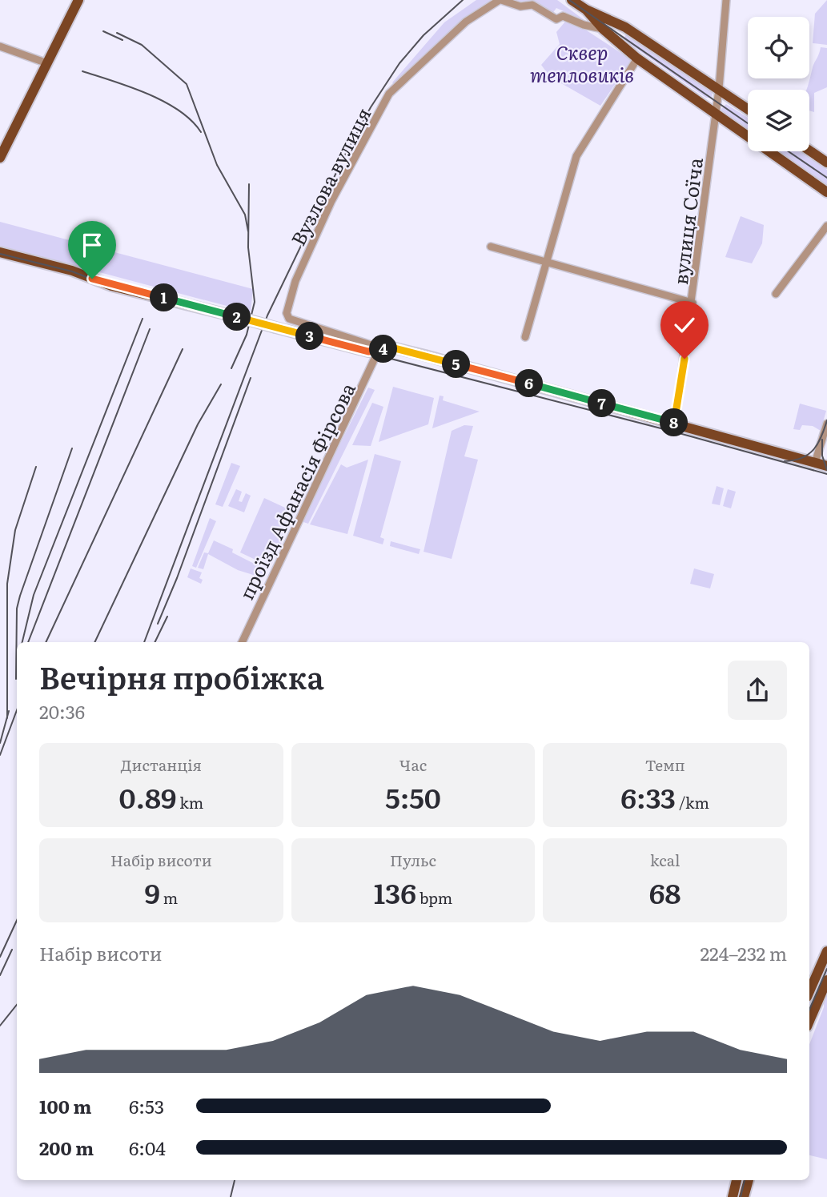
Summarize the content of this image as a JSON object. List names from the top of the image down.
{
  "streets": {
    "street": ["Вузлова вулиця", "вулиця Соїча", "проїзд Афанасія Фірсова"]
  },
  "crossings": [
    ["Вузлова вулиця", "проїзд Афанасія Фірсова"]
  ],
  "parks": ["Сквер тепловиків"],
  "page": {
    "pins": [
      "1",
      "2",
      "3",
      "4",
      "5",
      "6",
      "7",
      "8"
    ],
    "heading": ["Вечірня пробіжка", "20:36"],
    "stats": [
      ["Дистанція", "0.89 km"],
      ["Час", "5:50"],
      ["Темп", "6:33 /km"],
      ["Набір висоти", "9 m"],
      ["Пульс", "136 bpm"],
      ["kcal", "68"]
    ],
    "chart": ["Набір висоти", "224–232 m"],
    "list": [
      {
        "name": "100 m",
        "note": "6:53"
      },
      {
        "name": "200 m",
        "note": "6:04"
      }
    ]
  }
}
